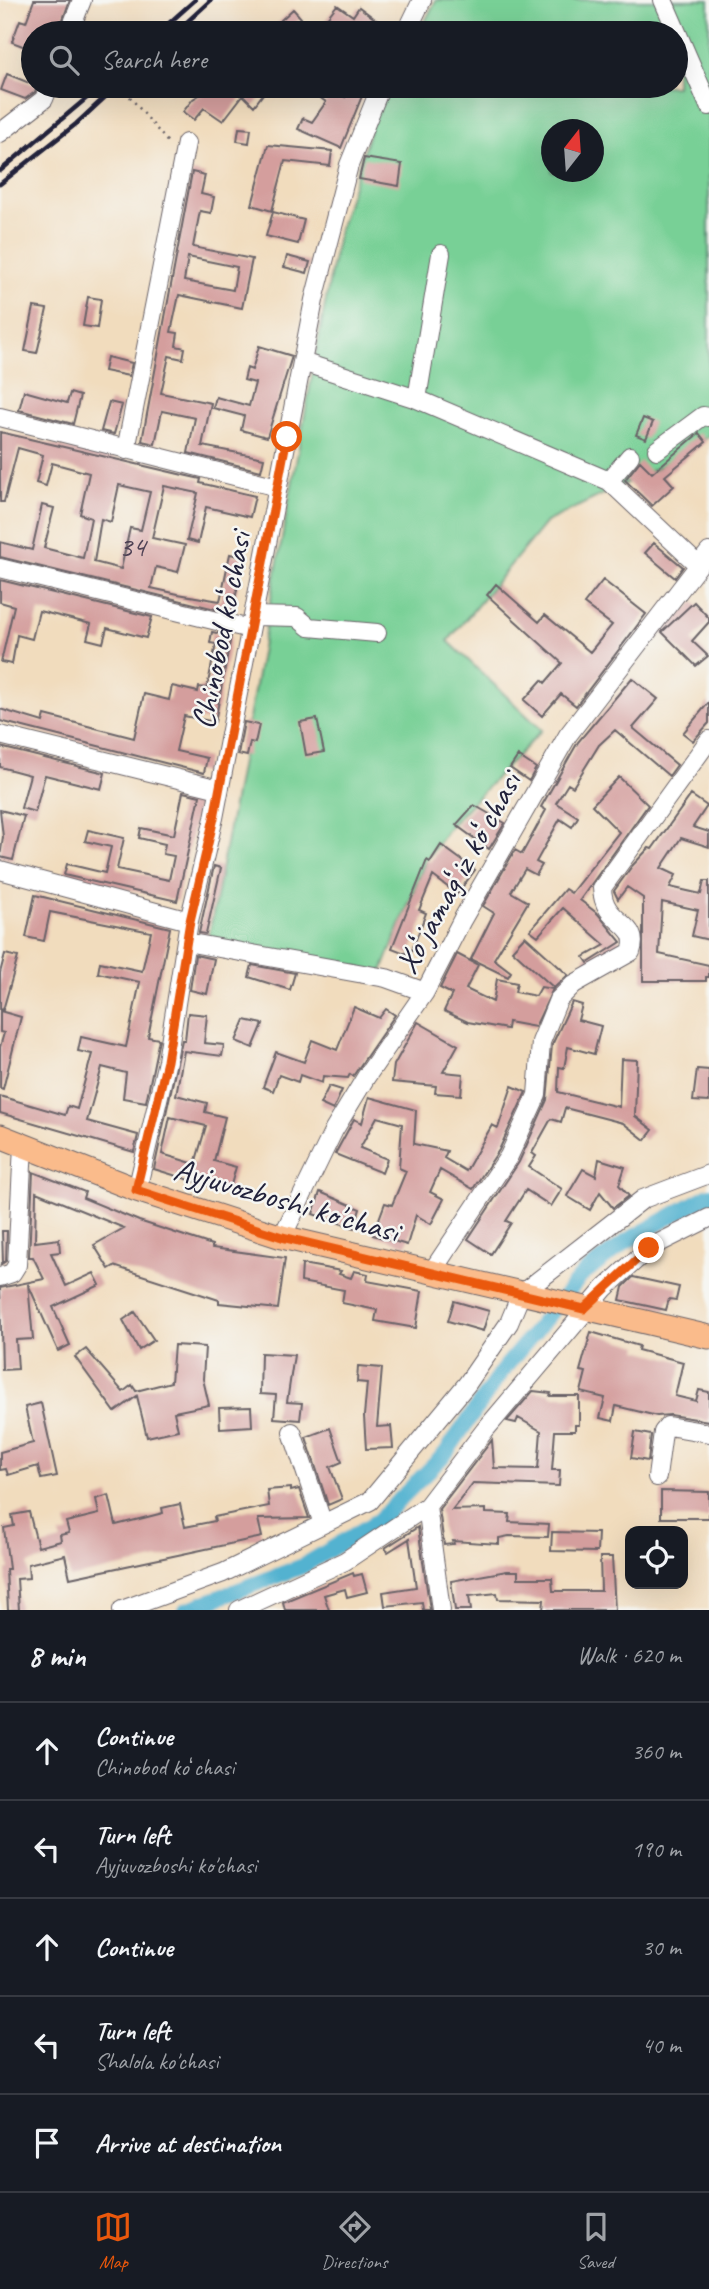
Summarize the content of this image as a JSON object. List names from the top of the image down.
{
  "streets": {
    "main road": ["Ayjuvozboshi ko'chasi"],
    "street": ["Chinobod koʻchasi", "Xoʻjamagʻiz koʻchasi"]
  },
  "crossings": [
    ["Chinobod koʻchasi", "Ayjuvozboshi ko'chasi"],
    ["Xoʻjamagʻiz koʻchasi", "Ayjuvozboshi ko'chasi"]
  ],
  "house_numbers": ["34"],
  "north": "top",
  "page": {
    "search": "Search here",
    "heading": ["8 min", "Walk · 620 m"],
    "list": [
      ["Continue", "Chinobod koʻchasi", "360 m"],
      ["Turn left", "Ayjuvozboshi ko'chasi", "190 m"],
      ["Continue", "30 m"],
      ["Turn left", "Shalola ko'chasi", "40 m"],
      "Arrive at destination"
    ],
    "nav": ["Map", "Directions", "Saved"]
  }
}
